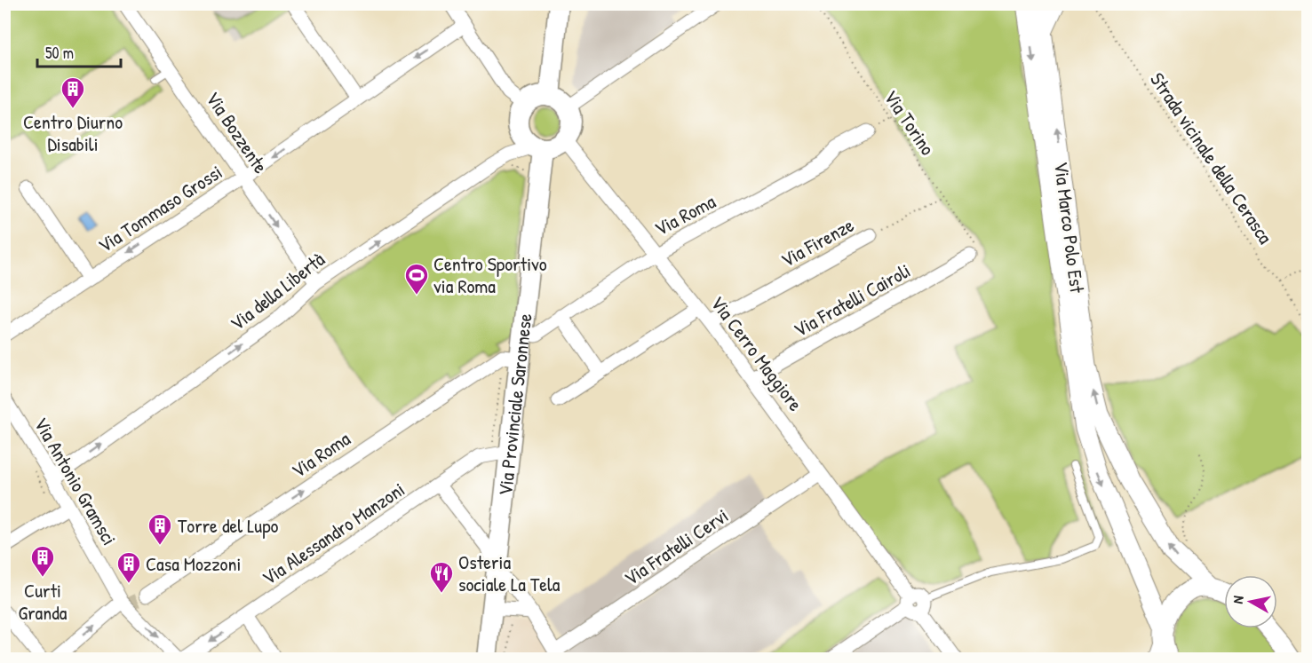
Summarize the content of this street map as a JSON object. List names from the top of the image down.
{
  "streets": {
    "main road": ["Via Provinciale Saronnese"],
    "street": [
      "Via Bozzente",
      "Via Tommaso Grossi",
      "Via Roma",
      "Via Marco Polo Est",
      "Via Firenze",
      "Via della Libertà",
      "Via Fratelli Cairoli",
      "Via Cerro Maggiore",
      "Via Antonio Gramsci",
      "Via Alessandro Manzoni",
      "Via Fratelli Cervi"
    ],
    "path": ["Via Torino", "Strada vicinale della Cerasca"]
  },
  "crossings": [
    ["Via Torino", "Via Firenze"],
    ["Via Torino", "Via Fratelli Cairoli"],
    ["Via Bozzente", "Via Tommaso Grossi"],
    ["Via Bozzente", "Via della Libertà"],
    ["Via Roma", "Via Cerro Maggiore"],
    ["Via Roma", "Via Provinciale Saronnese"],
    ["Via Firenze", "Via Cerro Maggiore"],
    ["Via della Libertà", "Via Cerro Maggiore"],
    ["Via della Libertà", "Via Provinciale Saronnese"],
    ["Via della Libertà", "Via Antonio Gramsci"],
    ["Via Fratelli Cairoli", "Via Cerro Maggiore"],
    ["Via Cerro Maggiore", "Via Provinciale Saronnese"],
    ["Via Cerro Maggiore", "Via Fratelli Cervi"],
    ["Via Provinciale Saronnese", "Via Alessandro Manzoni"]
  ],
  "one_way": [
    "Via Bozzente",
    "Via Tommaso Grossi",
    "Via Roma",
    "Via della Libertà"
  ],
  "places": {
    "building": [
      "Centro Diurno Disabili",
      "Torre del Lupo",
      "Curti Granda",
      "Casa Mozzoni"
    ],
    "sports": ["Centro Sportivo via Roma"],
    "restaurant": ["Osteria sociale La Tela"]
  },
  "scale_bar": "50 m",
  "north": "left"
}
